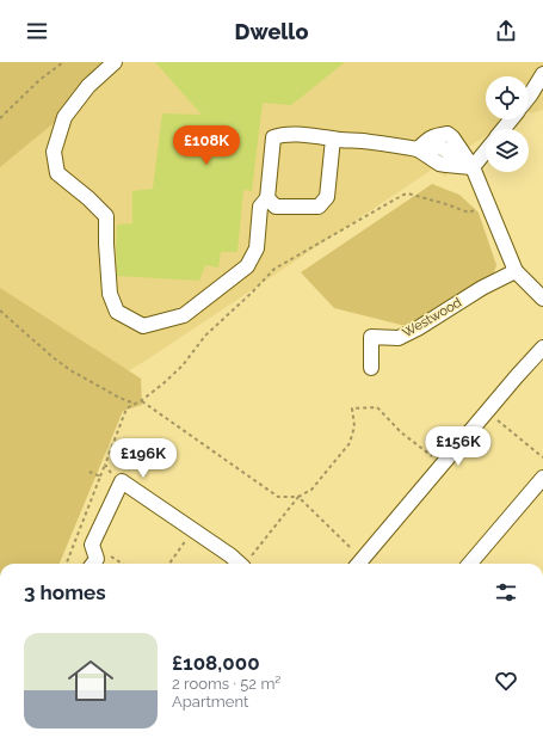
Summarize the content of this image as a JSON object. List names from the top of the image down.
{
  "streets": {
    "street": ["Westwood"]
  },
  "page": {
    "header": "Dwello",
    "price": ["£108K", "£156K", "£196K"],
    "heading": "3 homes",
    "list": [
      {
        "name": "£108,000",
        "note": "2 rooms · 52 m² · Apartment"
      }
    ]
  }
}
